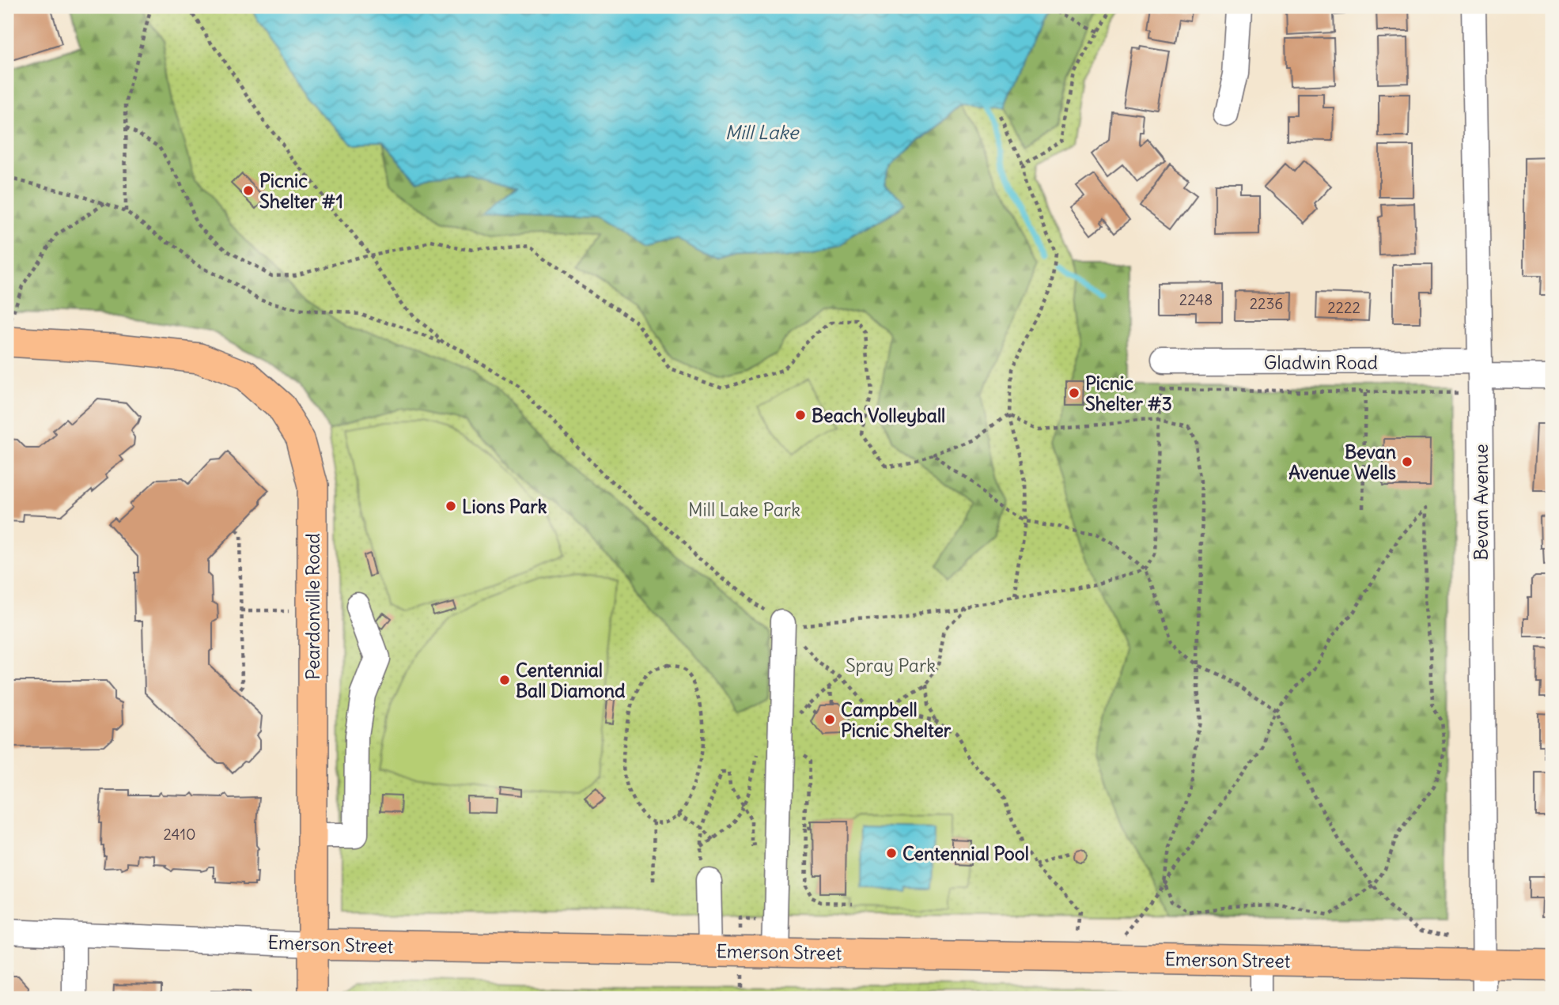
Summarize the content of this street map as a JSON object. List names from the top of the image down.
{
  "streets": {
    "main road": ["Peardonville Road", "Emerson Street"],
    "street": ["Gladwin Road", "Bevan Avenue"]
  },
  "crossings": [
    ["Gladwin Road", "Bevan Avenue"],
    ["Bevan Avenue", "Emerson Street"],
    ["Peardonville Road", "Emerson Street"]
  ],
  "water": ["Mill Lake"],
  "parks": ["Mill Lake Park", "Spray Park"],
  "places": [
    "Picnic Shelter #1",
    "Picnic Shelter #3",
    "Beach Volleyball",
    "Bevan Avenue Wells",
    "Lions Park",
    "Centennial Ball Diamond",
    "Campbell Picnic Shelter",
    "Centennial Pool"
  ],
  "house_numbers": [
    "2248",
    "2236",
    "2222",
    "2410"
  ]
}
